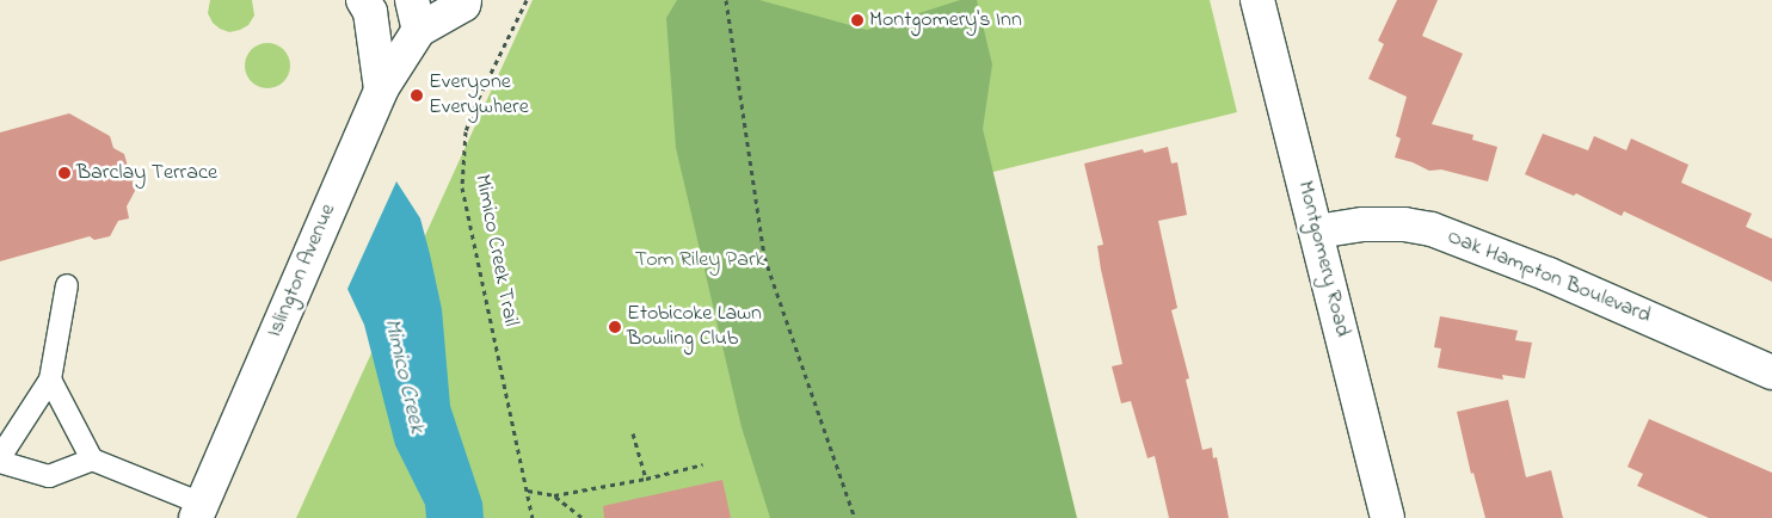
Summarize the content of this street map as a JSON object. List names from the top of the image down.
{
  "streets": {
    "street": ["Montgomery Road", "Islington Avenue", "Oak Hampton Boulevard"],
    "path": ["Mimico Creek Trail"]
  },
  "crossings": [
    ["Montgomery Road", "Oak Hampton Boulevard"]
  ],
  "water": ["Mimico Creek"],
  "parks": ["Tom Riley Park"],
  "places": [
    "Montgomery's Inn",
    "Everyone Everywhere",
    "Barclay Terrace",
    "Etobicoke Lawn Bowling Club"
  ]
}
